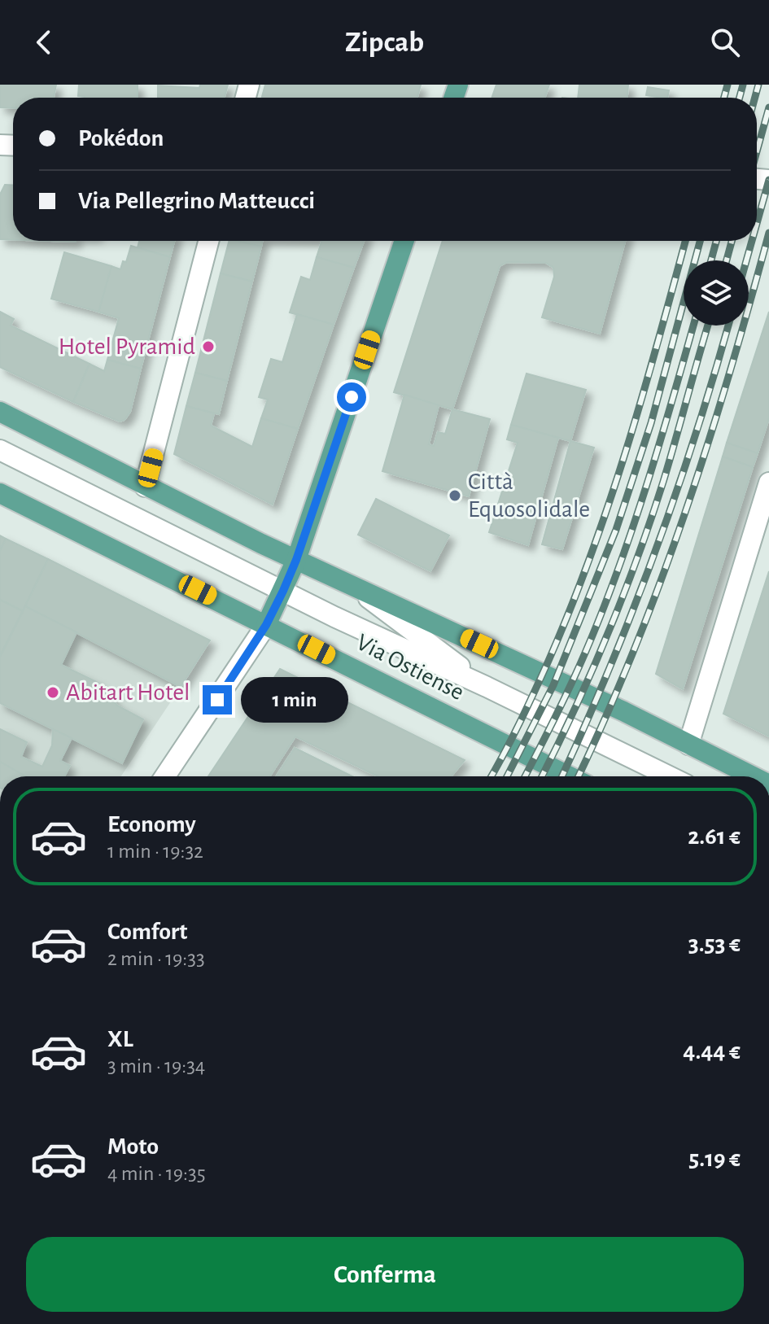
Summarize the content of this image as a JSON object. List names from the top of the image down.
{
  "streets": {
    "main road": ["Via Ostiense"]
  },
  "places": ["Hotel Pyramid", "Città Equosolidale", "Abitart Hotel"],
  "page": {
    "header": "Zipcab",
    "banner": ["Pokédon", "Via Pellegrino Matteucci"],
    "bubble": "1 min",
    "list": [
      {
        "name": "Economy",
        "note": "1 min · 19:32",
        "value": "2.61 €"
      },
      {
        "name": "Comfort",
        "note": "2 min · 19:33",
        "value": "3.53 €"
      },
      {
        "name": "XL",
        "note": "3 min · 19:34",
        "value": "4.44 €"
      },
      {
        "name": "Moto",
        "note": "4 min · 19:35",
        "value": "5.19 €"
      }
    ],
    "buttons": "Conferma"
  }
}
